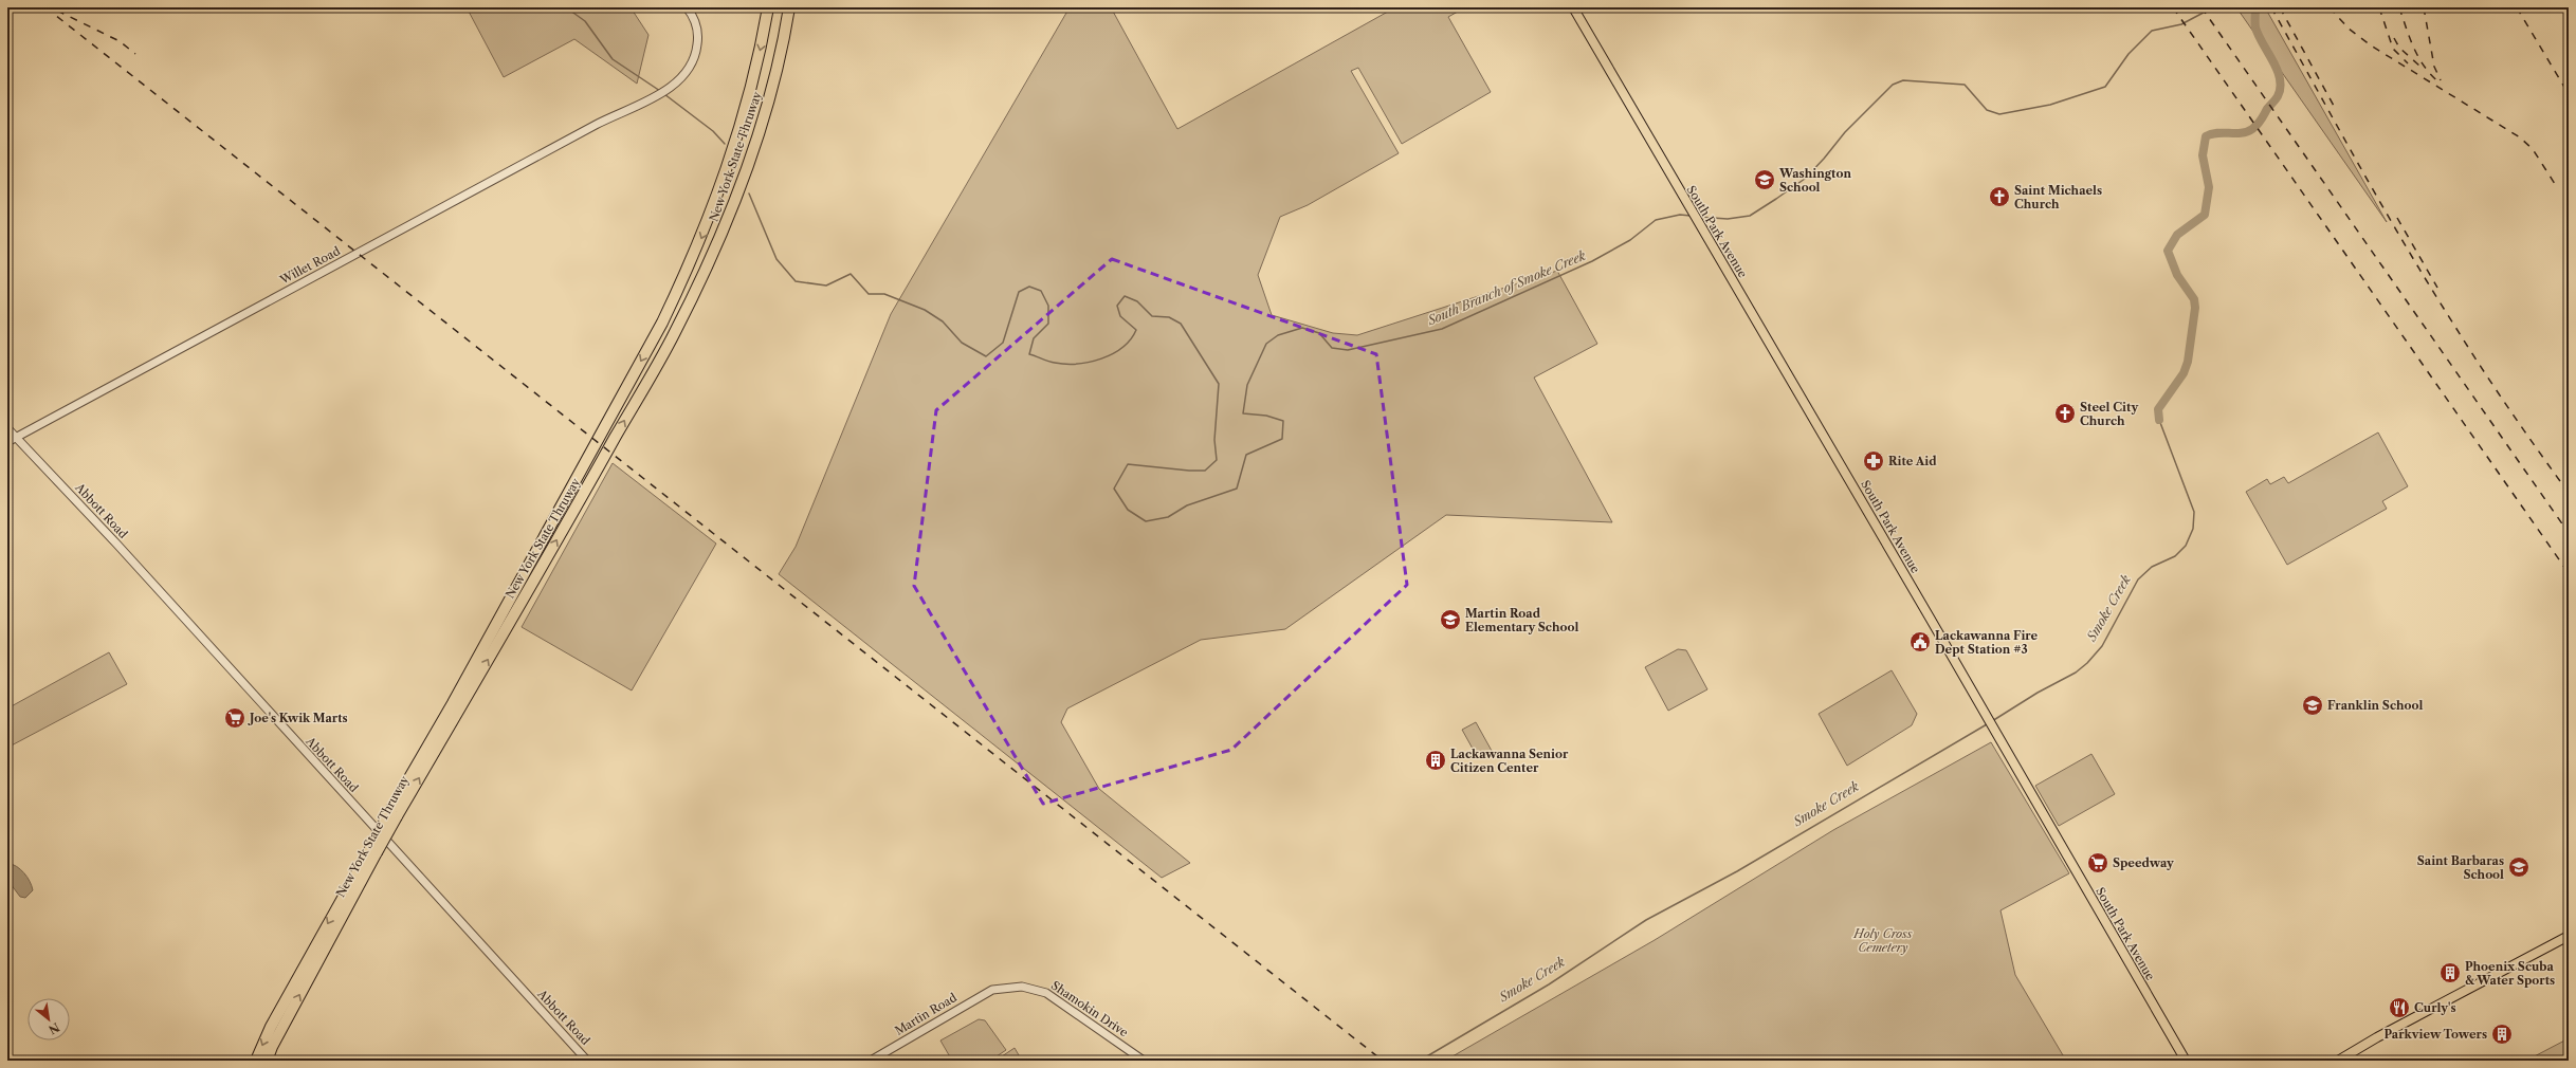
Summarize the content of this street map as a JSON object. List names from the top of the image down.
{
  "streets": {
    "highway": ["New York State Thruway"],
    "main road": ["South Park Avenue"],
    "street": [
      "Willet Road",
      "Abbott Road",
      "Shamokin Drive",
      "Martin Road"
    ]
  },
  "crossings": [
    ["Willet Road", "Abbott Road"],
    ["Shamokin Drive", "Martin Road"]
  ],
  "water": ["South Branch of Smoke Creek", "Smoke Creek"],
  "parks": ["Holy Cross Cemetery"],
  "places": {
    "school or university": [
      "Washington School",
      "Martin Road Elementary School",
      "Franklin School",
      "Saint Barbaras School"
    ],
    "church": ["Saint Michaels Church", "Steel City Church"],
    "pharmacy": ["Rite Aid"],
    "public building": ["Lackawanna Fire Dept Station #3"],
    "supermarket": ["Joe's Kwik Marts", "Speedway"],
    "building": ["Lackawanna Senior Citizen Center", "Phoenix Scuba & Water Sports", "Parkview Towers"],
    "restaurant": ["Curly's"]
  },
  "north": "bottom right"
}
